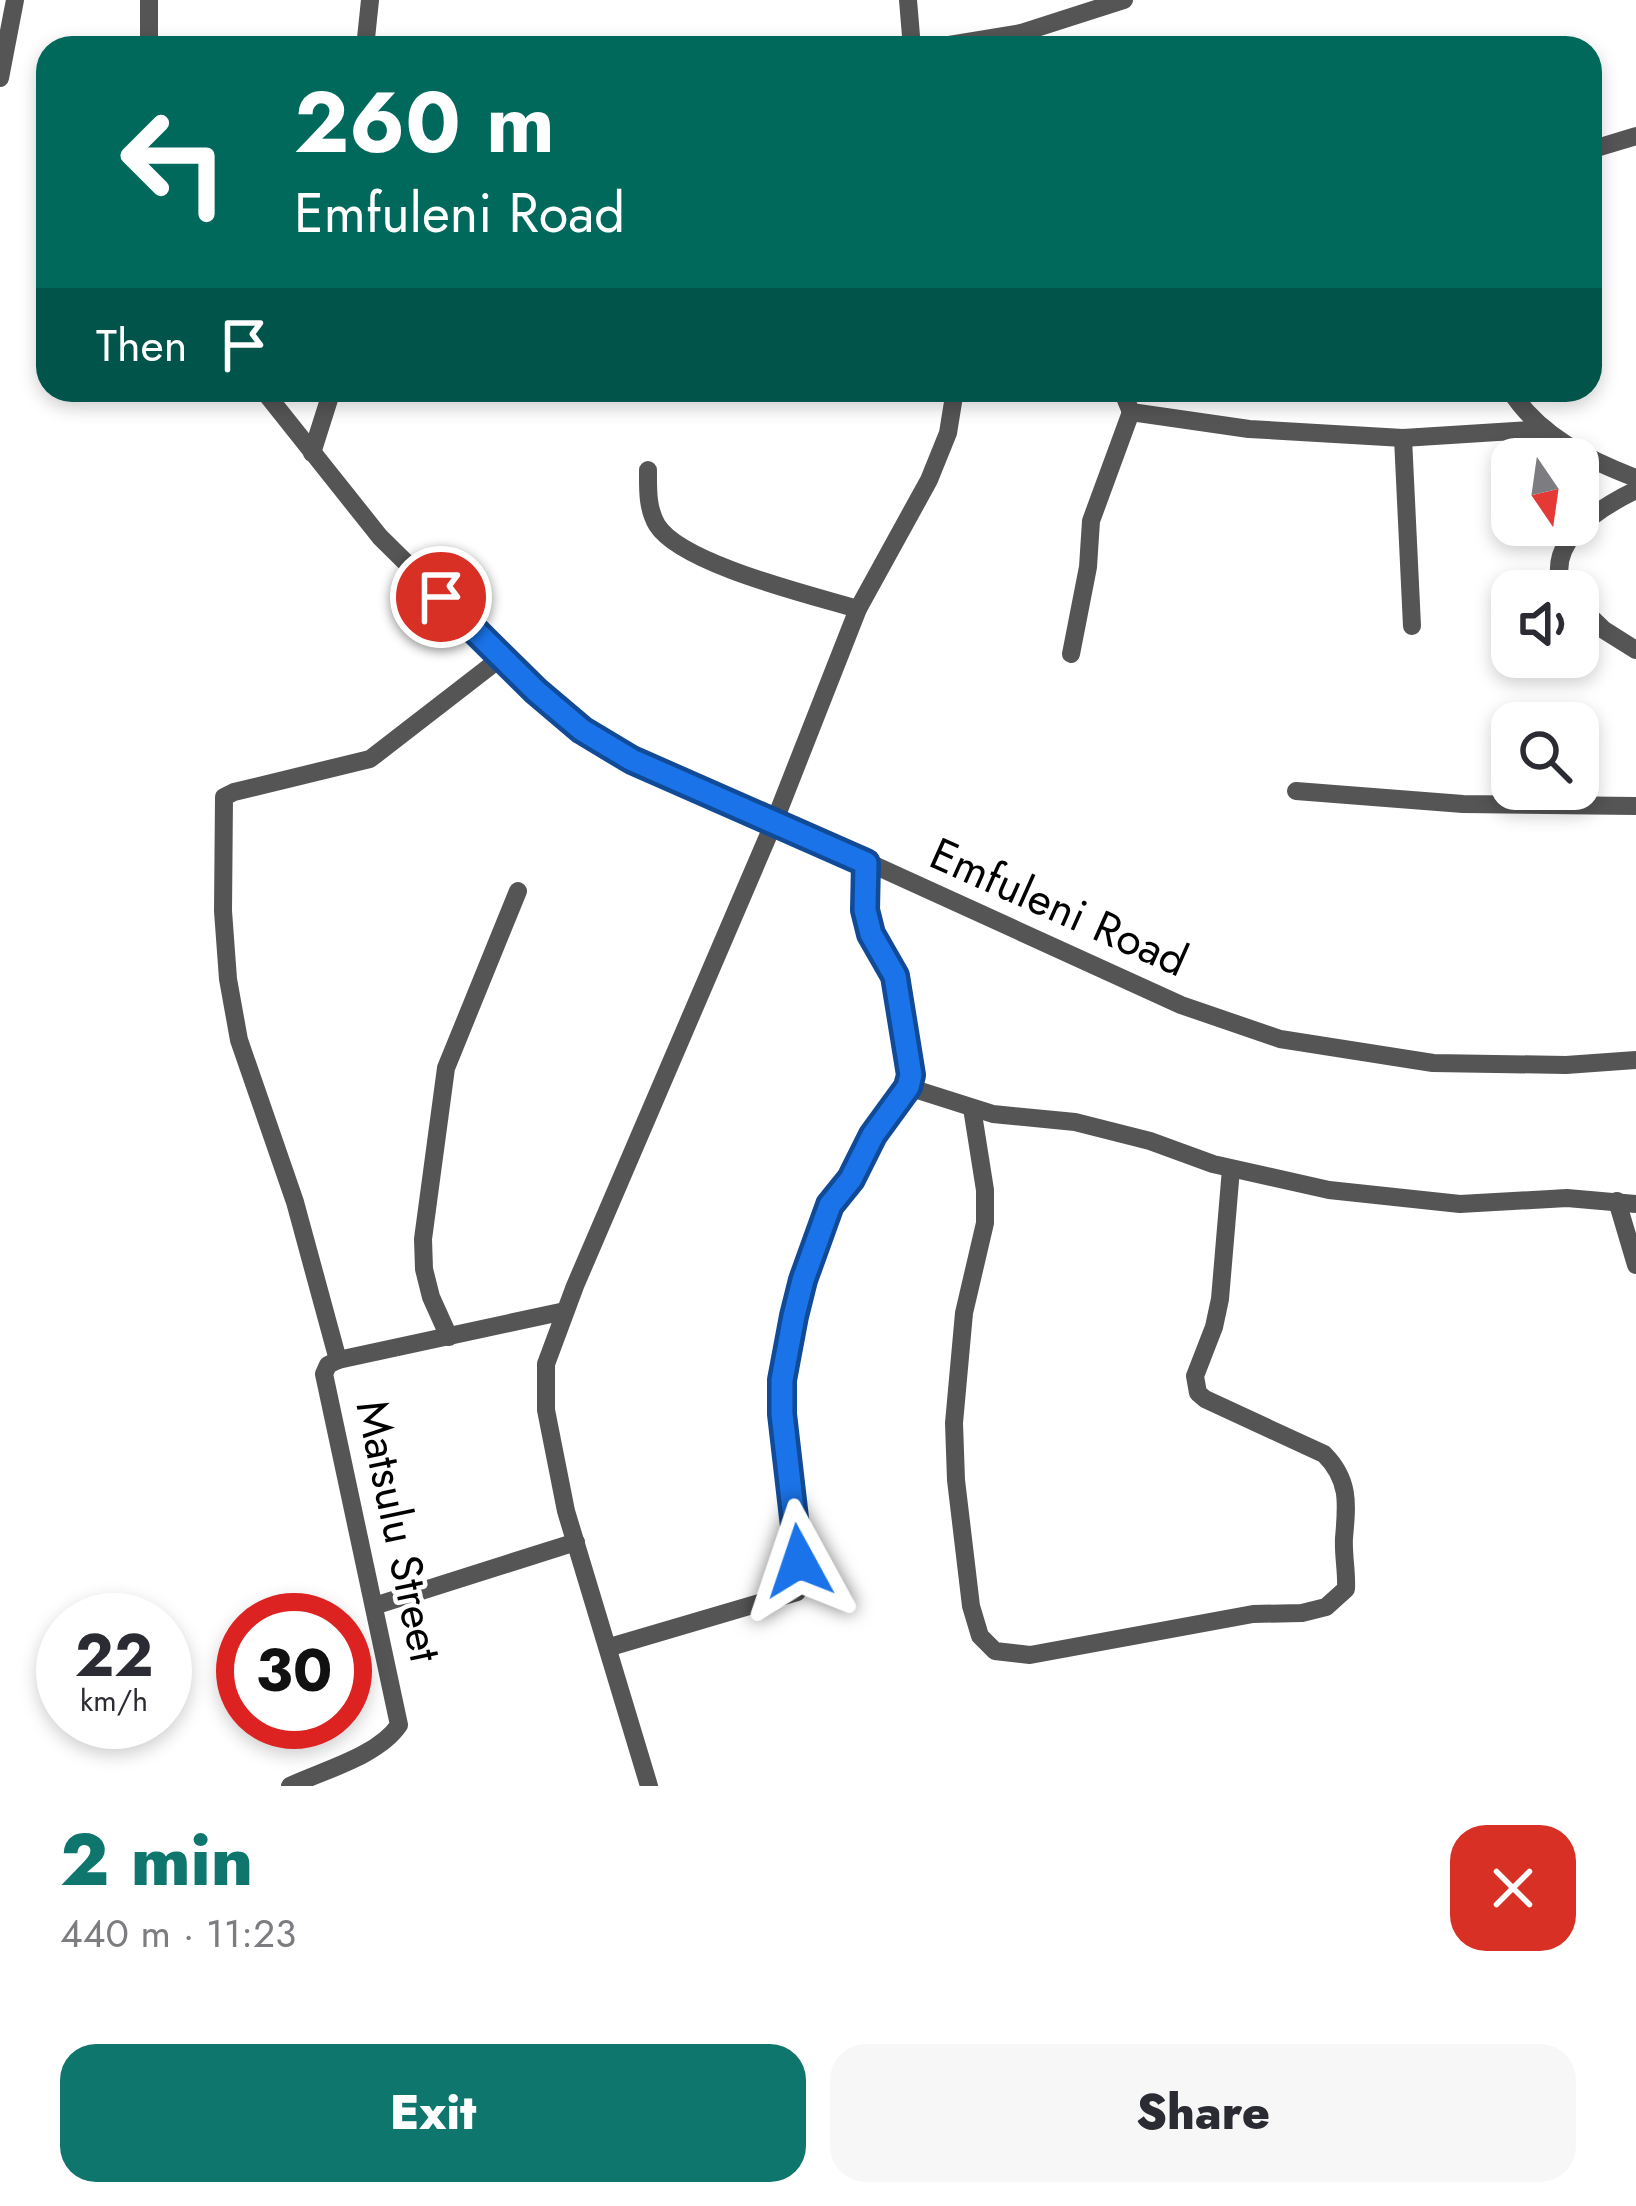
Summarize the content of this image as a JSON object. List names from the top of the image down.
{
  "streets": {
    "street": ["Emfuleni Road", "Matsulu Street"]
  },
  "north": "bottom",
  "page": {
    "turn": ["260 m", "Emfuleni Road"],
    "then": "Then",
    "speed": "22 km/h",
    "limit": "30",
    "heading": ["2 min", "440 m · 11:23"],
    "buttons": ["Exit", "Share"]
  }
}
